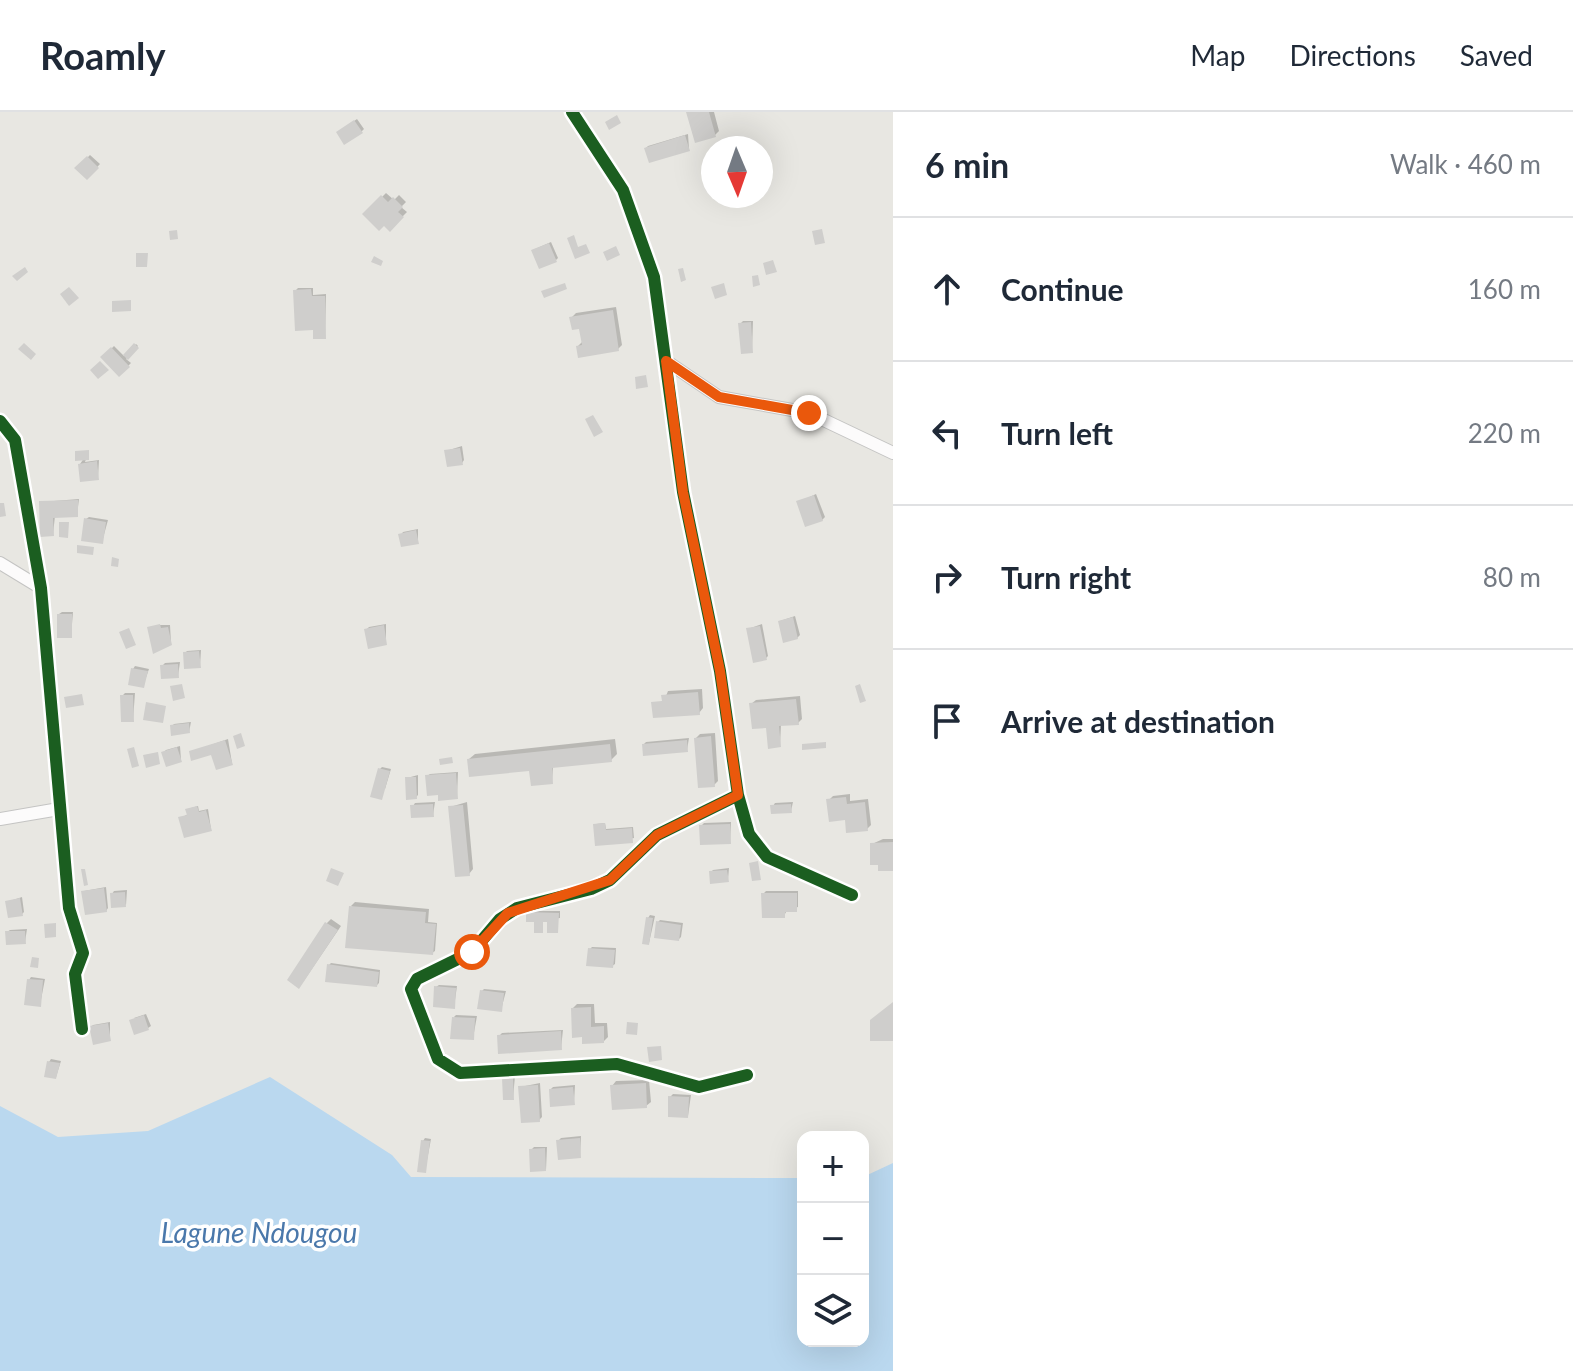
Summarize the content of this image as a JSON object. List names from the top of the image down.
{
  "water": ["Lagune Ndougou"],
  "north": "bottom",
  "page": {
    "header": "Roamly",
    "nav": ["Map", "Directions", "Saved"],
    "heading": ["6 min", "Walk · 460 m"],
    "list": [
      ["Continue", "160 m"],
      ["Turn left", "220 m"],
      ["Turn right", "80 m"],
      "Arrive at destination"
    ],
    "map_buttons": ["+", "−"]
  }
}
